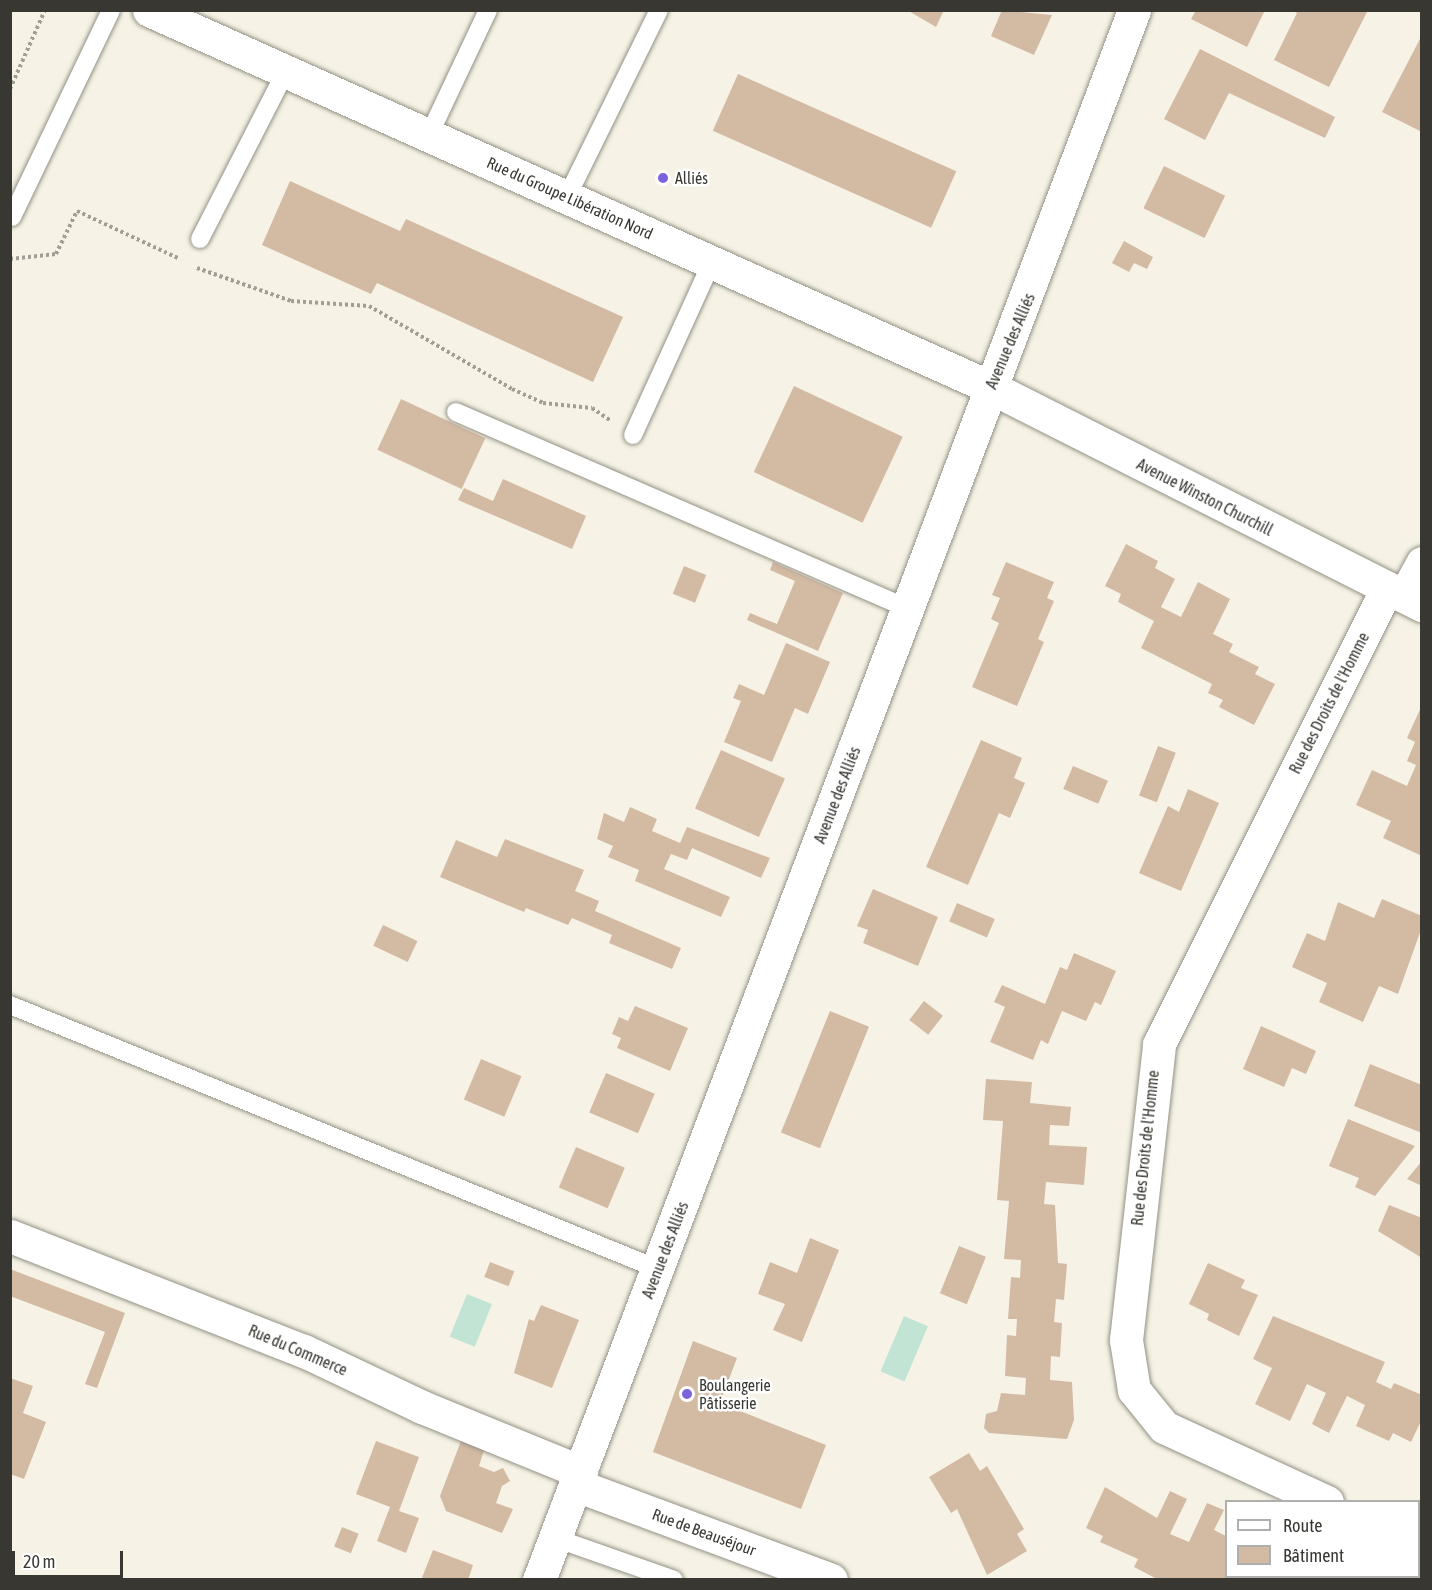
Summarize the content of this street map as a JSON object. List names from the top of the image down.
{
  "streets": {
    "street": [
      "Rue du Groupe Libération Nord",
      "Avenue des Alliés",
      "Avenue Winston Churchill",
      "Rue des Droits de l'Homme",
      "Rue du Commerce",
      "Rue de Beauséjour"
    ]
  },
  "crossings": [
    ["Rue du Groupe Libération Nord", "Avenue des Alliés"],
    ["Rue du Groupe Libération Nord", "Avenue Winston Churchill"],
    ["Avenue des Alliés", "Avenue Winston Churchill"],
    ["Avenue des Alliés", "Rue du Commerce"],
    ["Avenue des Alliés", "Rue de Beauséjour"],
    ["Avenue Winston Churchill", "Rue des Droits de l'Homme"],
    ["Rue du Commerce", "Rue de Beauséjour"]
  ],
  "places": ["Alliés", "Boulangerie Pâtisserie"],
  "legend": ["Route", "Bâtiment"],
  "scale_bar": "20 m"
}
